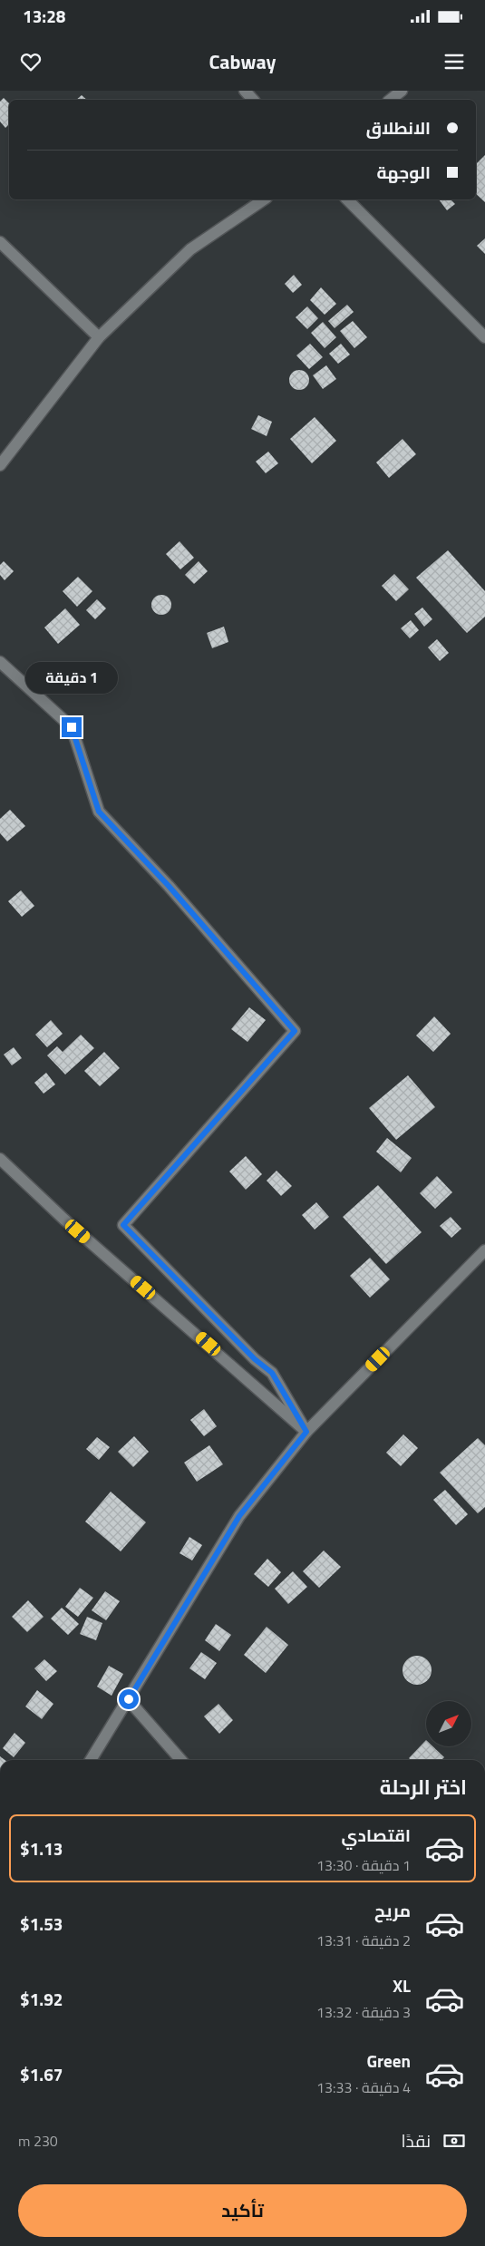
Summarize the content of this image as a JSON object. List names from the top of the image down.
{
  "north": "top right",
  "page": {
    "status": "13:28",
    "header": "Cabway",
    "banner": ["الانطلاق", "الوجهة"],
    "bubble": "1 دقيقة",
    "heading": "اختر الرحلة",
    "list": [
      {
        "name": "اقتصادي",
        "note": "1 دقيقة · 13:30",
        "value": "$1.13"
      },
      {
        "name": "مريح",
        "note": "2 دقيقة · 13:31",
        "value": "$1.53"
      },
      {
        "name": "XL",
        "note": "3 دقيقة · 13:32",
        "value": "$1.92"
      },
      {
        "name": "Green",
        "note": "4 دقيقة · 13:33",
        "value": "$1.67"
      }
    ],
    "pay": ["نقدًا", "230 m"],
    "buttons": "تأكيد"
  }
}
